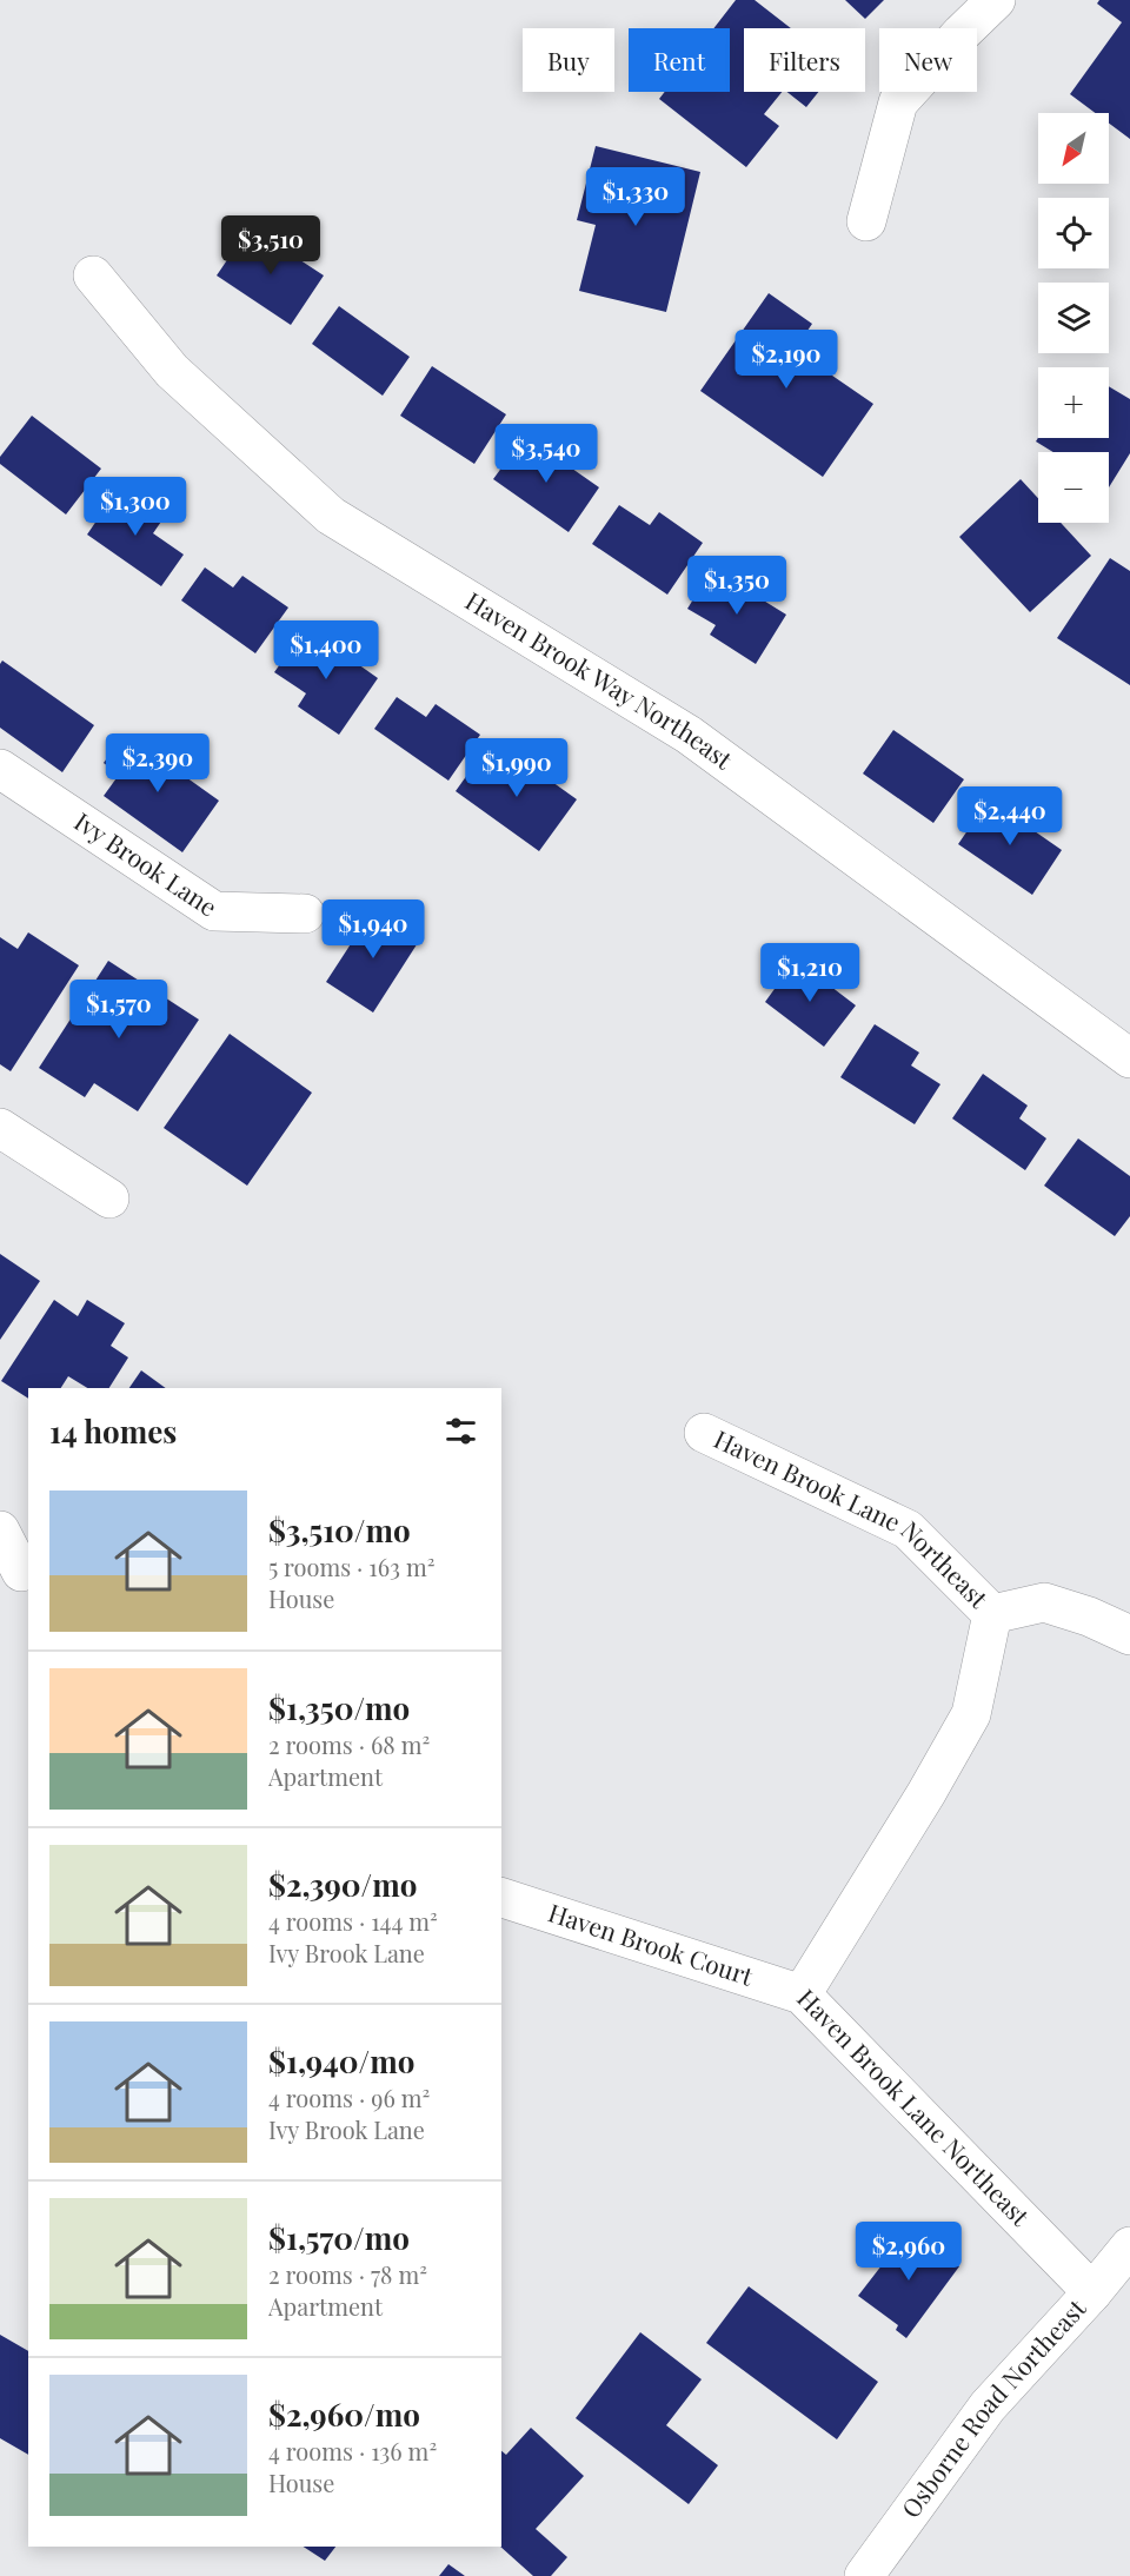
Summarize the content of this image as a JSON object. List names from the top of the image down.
{
  "streets": {
    "street": [
      "Haven Brook Way Northeast",
      "Ivy Brook Lane",
      "Haven Brook Lane Northeast",
      "Haven Brook Court",
      "Osborne Road Northeast"
    ]
  },
  "crossings": [
    ["Haven Brook Lane Northeast", "Haven Brook Court"],
    ["Haven Brook Lane Northeast", "Osborne Road Northeast"]
  ],
  "north": "bottom left",
  "page": {
    "chip": [
      "Buy",
      "Rent",
      "Filters",
      "New"
    ],
    "map_buttons": ["+", "−"],
    "price": [
      "$1,330",
      "$3,510",
      "$2,190",
      "$3,540",
      "$1,300",
      "$1,350",
      "$1,400",
      "$2,390",
      "$1,990",
      "$2,440",
      "$1,940",
      "$1,210",
      "$1,570",
      "$2,960"
    ],
    "heading": "14 homes",
    "list": [
      {
        "name": "$3,510/mo",
        "note": "5 rooms · 163 m² · House"
      },
      {
        "name": "$1,350/mo",
        "note": "2 rooms · 68 m² · Apartment"
      },
      {
        "name": "$2,390/mo",
        "note": "4 rooms · 144 m² · Ivy Brook Lane"
      },
      {
        "name": "$1,940/mo",
        "note": "4 rooms · 96 m² · Ivy Brook Lane"
      },
      {
        "name": "$1,570/mo",
        "note": "2 rooms · 78 m² · Apartment"
      },
      {
        "name": "$2,960/mo",
        "note": "4 rooms · 136 m² · House"
      }
    ]
  }
}
